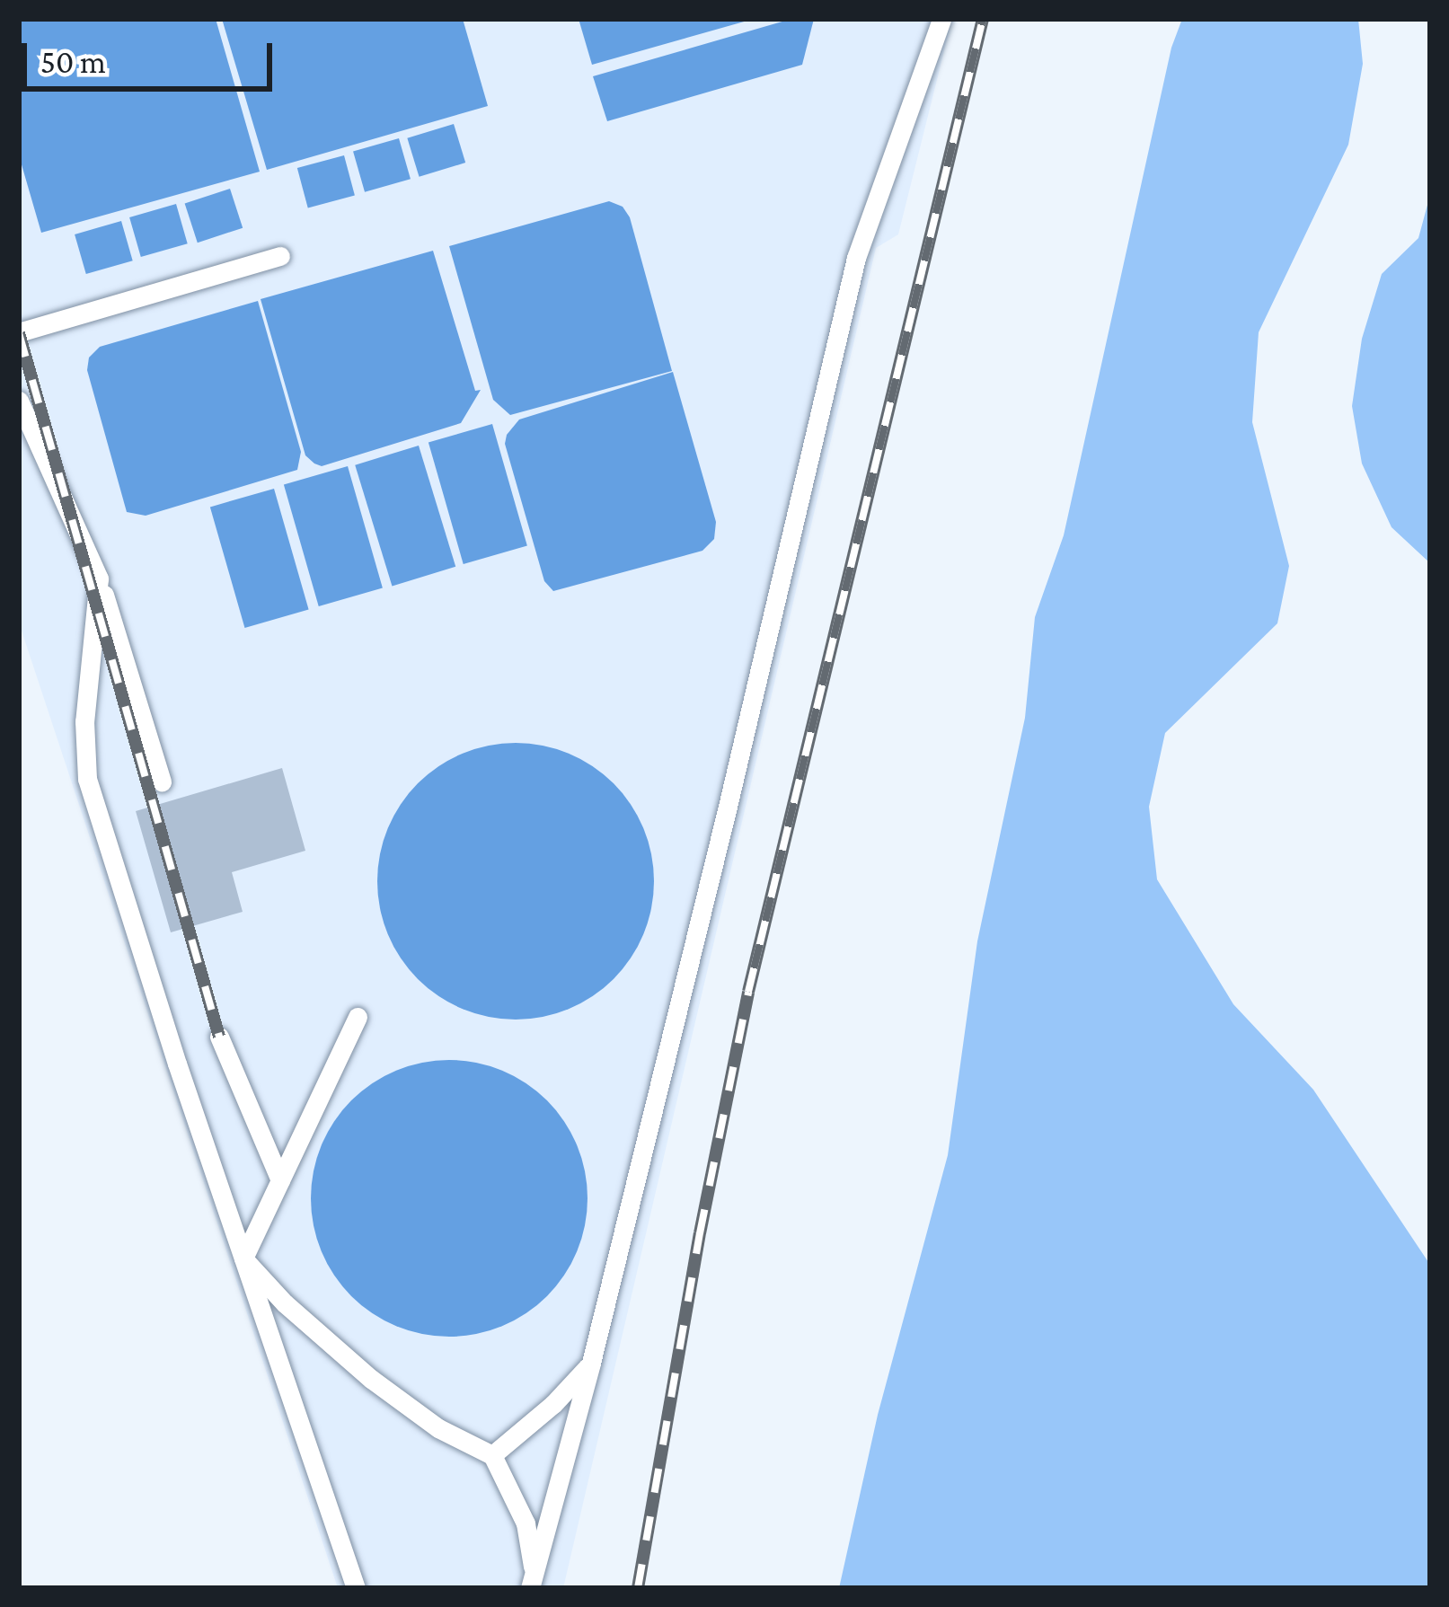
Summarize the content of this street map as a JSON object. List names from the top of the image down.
{
  "scale_bar": "50 m"
}
